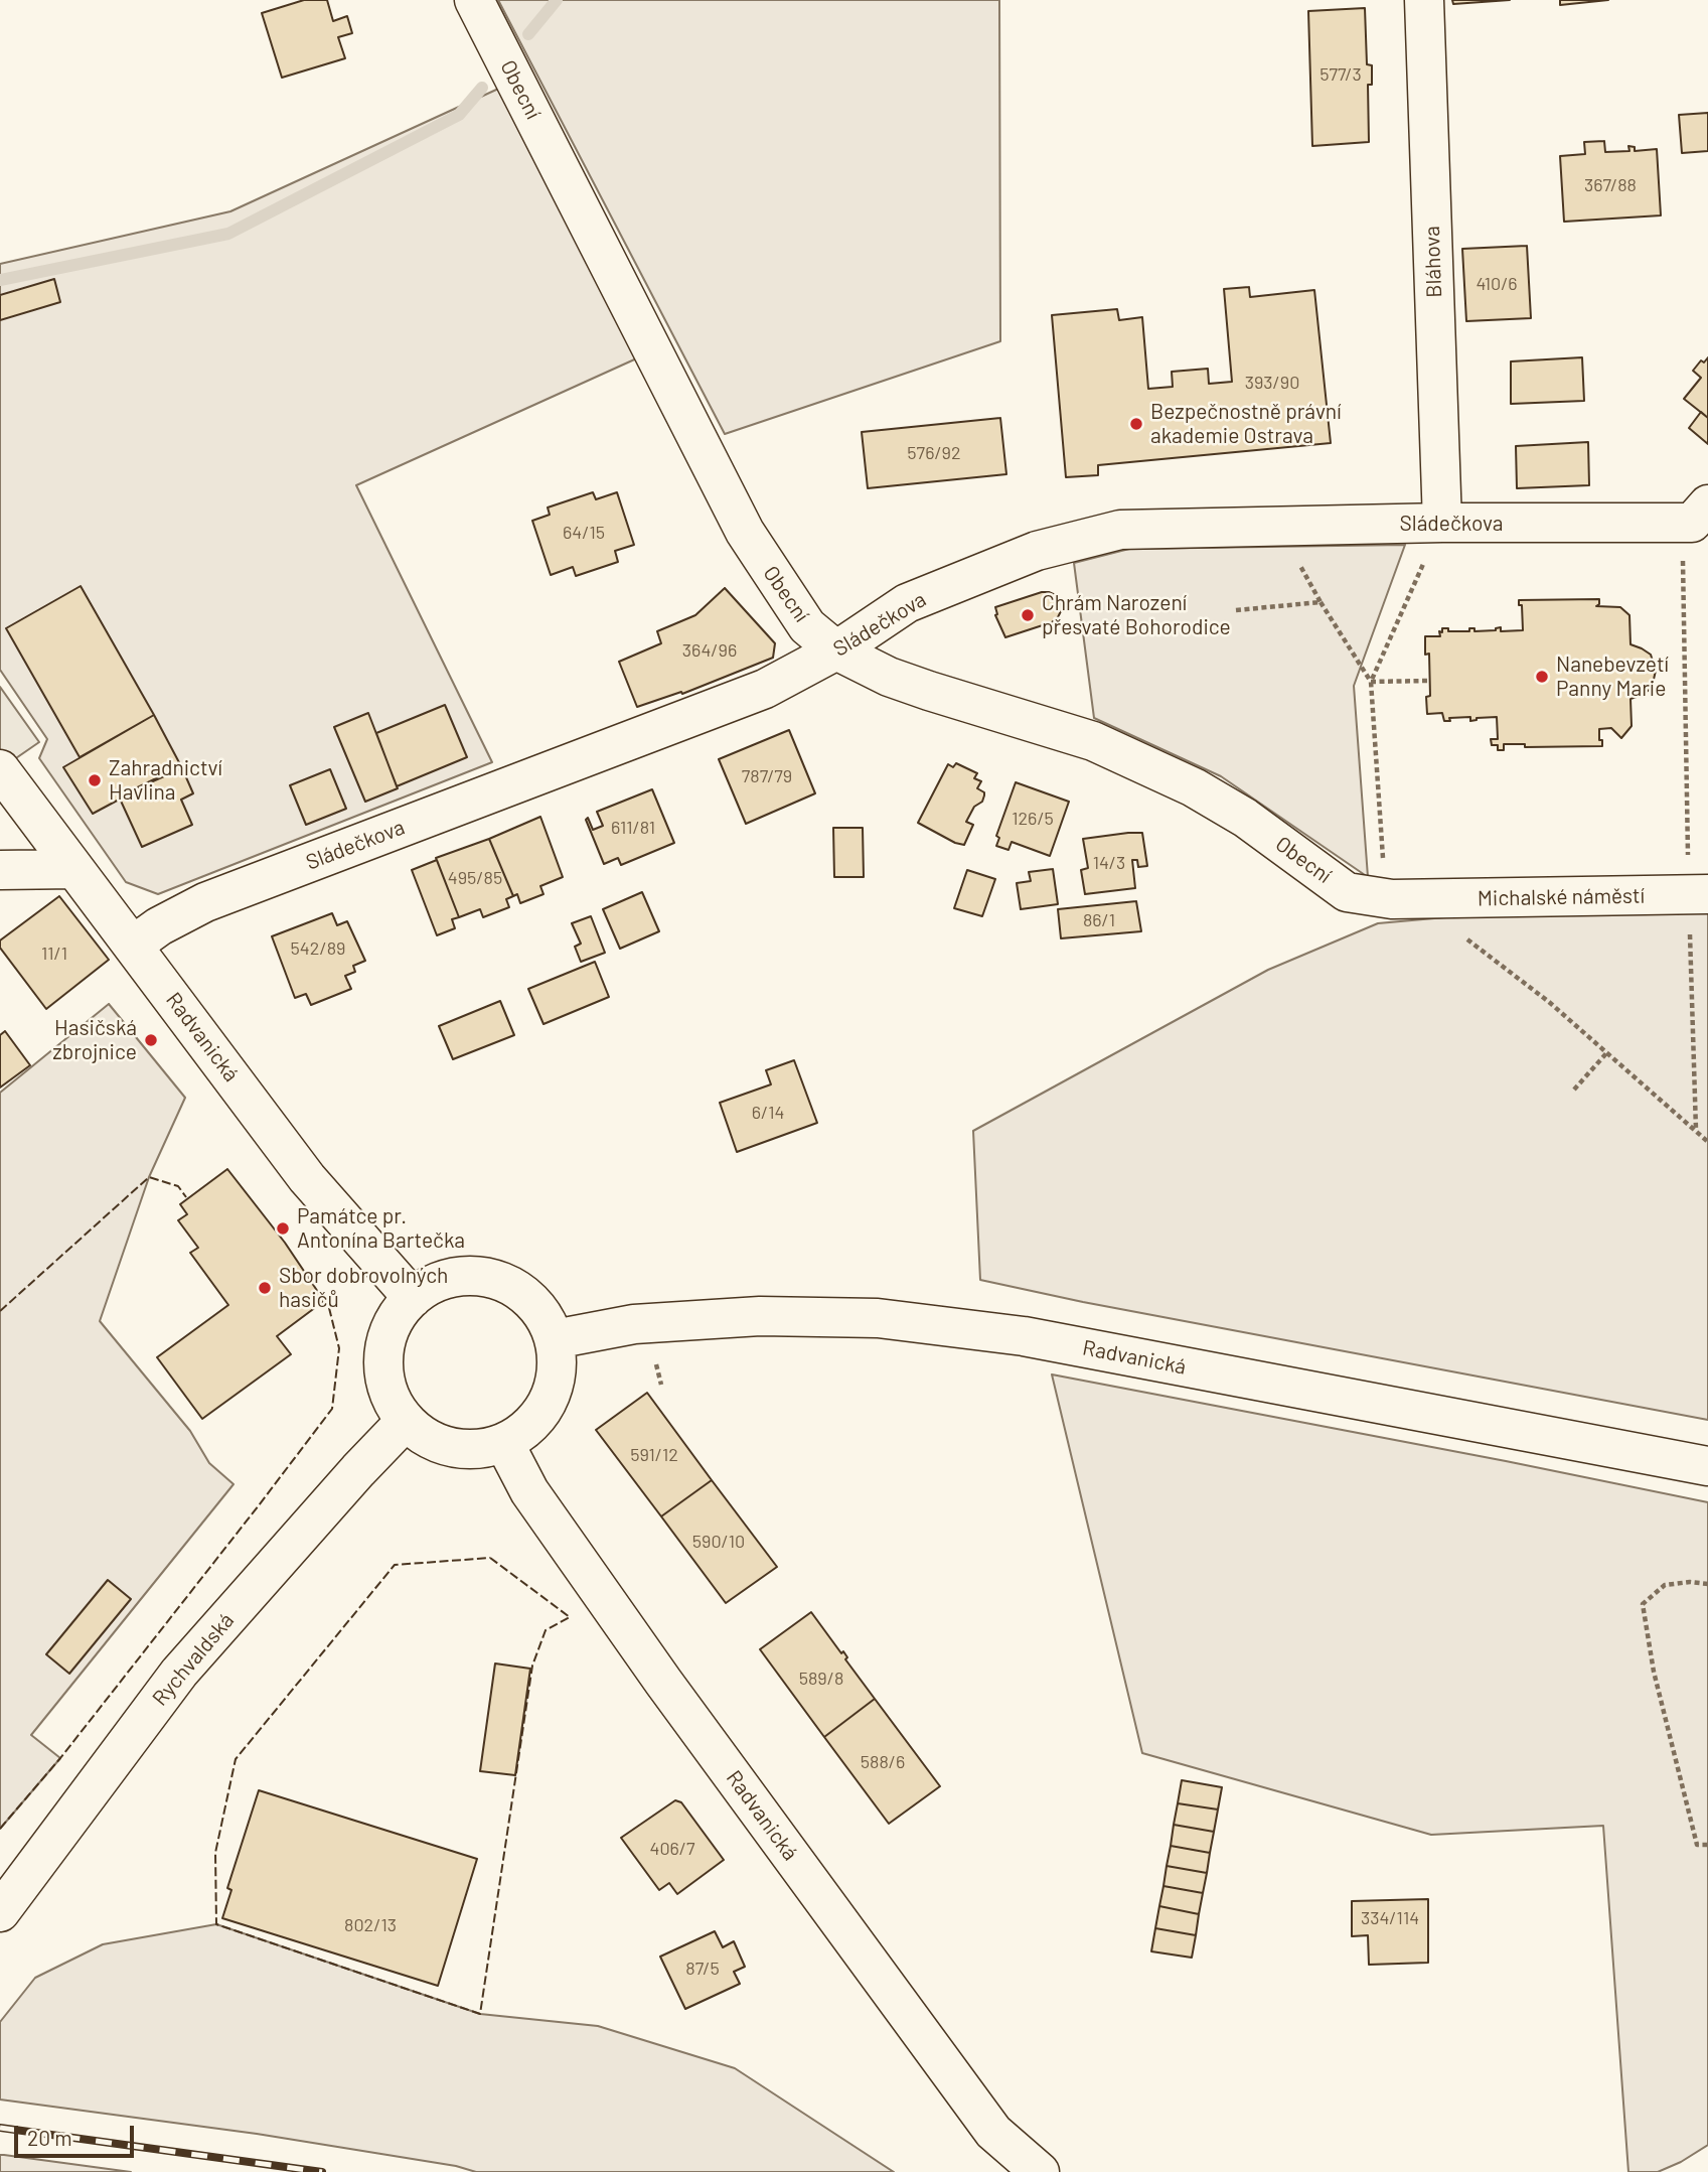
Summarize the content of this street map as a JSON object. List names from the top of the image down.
{
  "streets": {
    "street": [
      "Obecní",
      "Bláhova",
      "Sládečkova",
      "Michalské náměstí",
      "Radvanická",
      "Rychvaldská"
    ]
  },
  "crossings": [
    ["Obecní", "Sládečkova"],
    ["Obecní", "Michalské náměstí"],
    ["Bláhova", "Sládečkova"],
    ["Sládečkova", "Radvanická"],
    ["Radvanická", "Rychvaldská"]
  ],
  "places": [
    "Bezpečnostně právní akademie Ostrava",
    "Chrám Narození přesvaté Bohorodice",
    "Nanebevzetí Panny Marie",
    "Zahradnictví Havlina",
    "Hasičská zbrojnice",
    "Památce pr. Antonína Bartečka",
    "Sbor dobrovolných hasičů"
  ],
  "house_numbers": [
    "577/3",
    "367/88",
    "410/6",
    "393/90",
    "576/92",
    "64/15",
    "364/96",
    "787/79",
    "126/5",
    "611/81",
    "14/3",
    "495/85",
    "86/1",
    "542/89",
    "11/1",
    "6/14",
    "591/12",
    "590/10",
    "589/8",
    "588/6",
    "406/7",
    "334/114",
    "802/13",
    "87/5"
  ],
  "scale_bar": "20 m"
}
